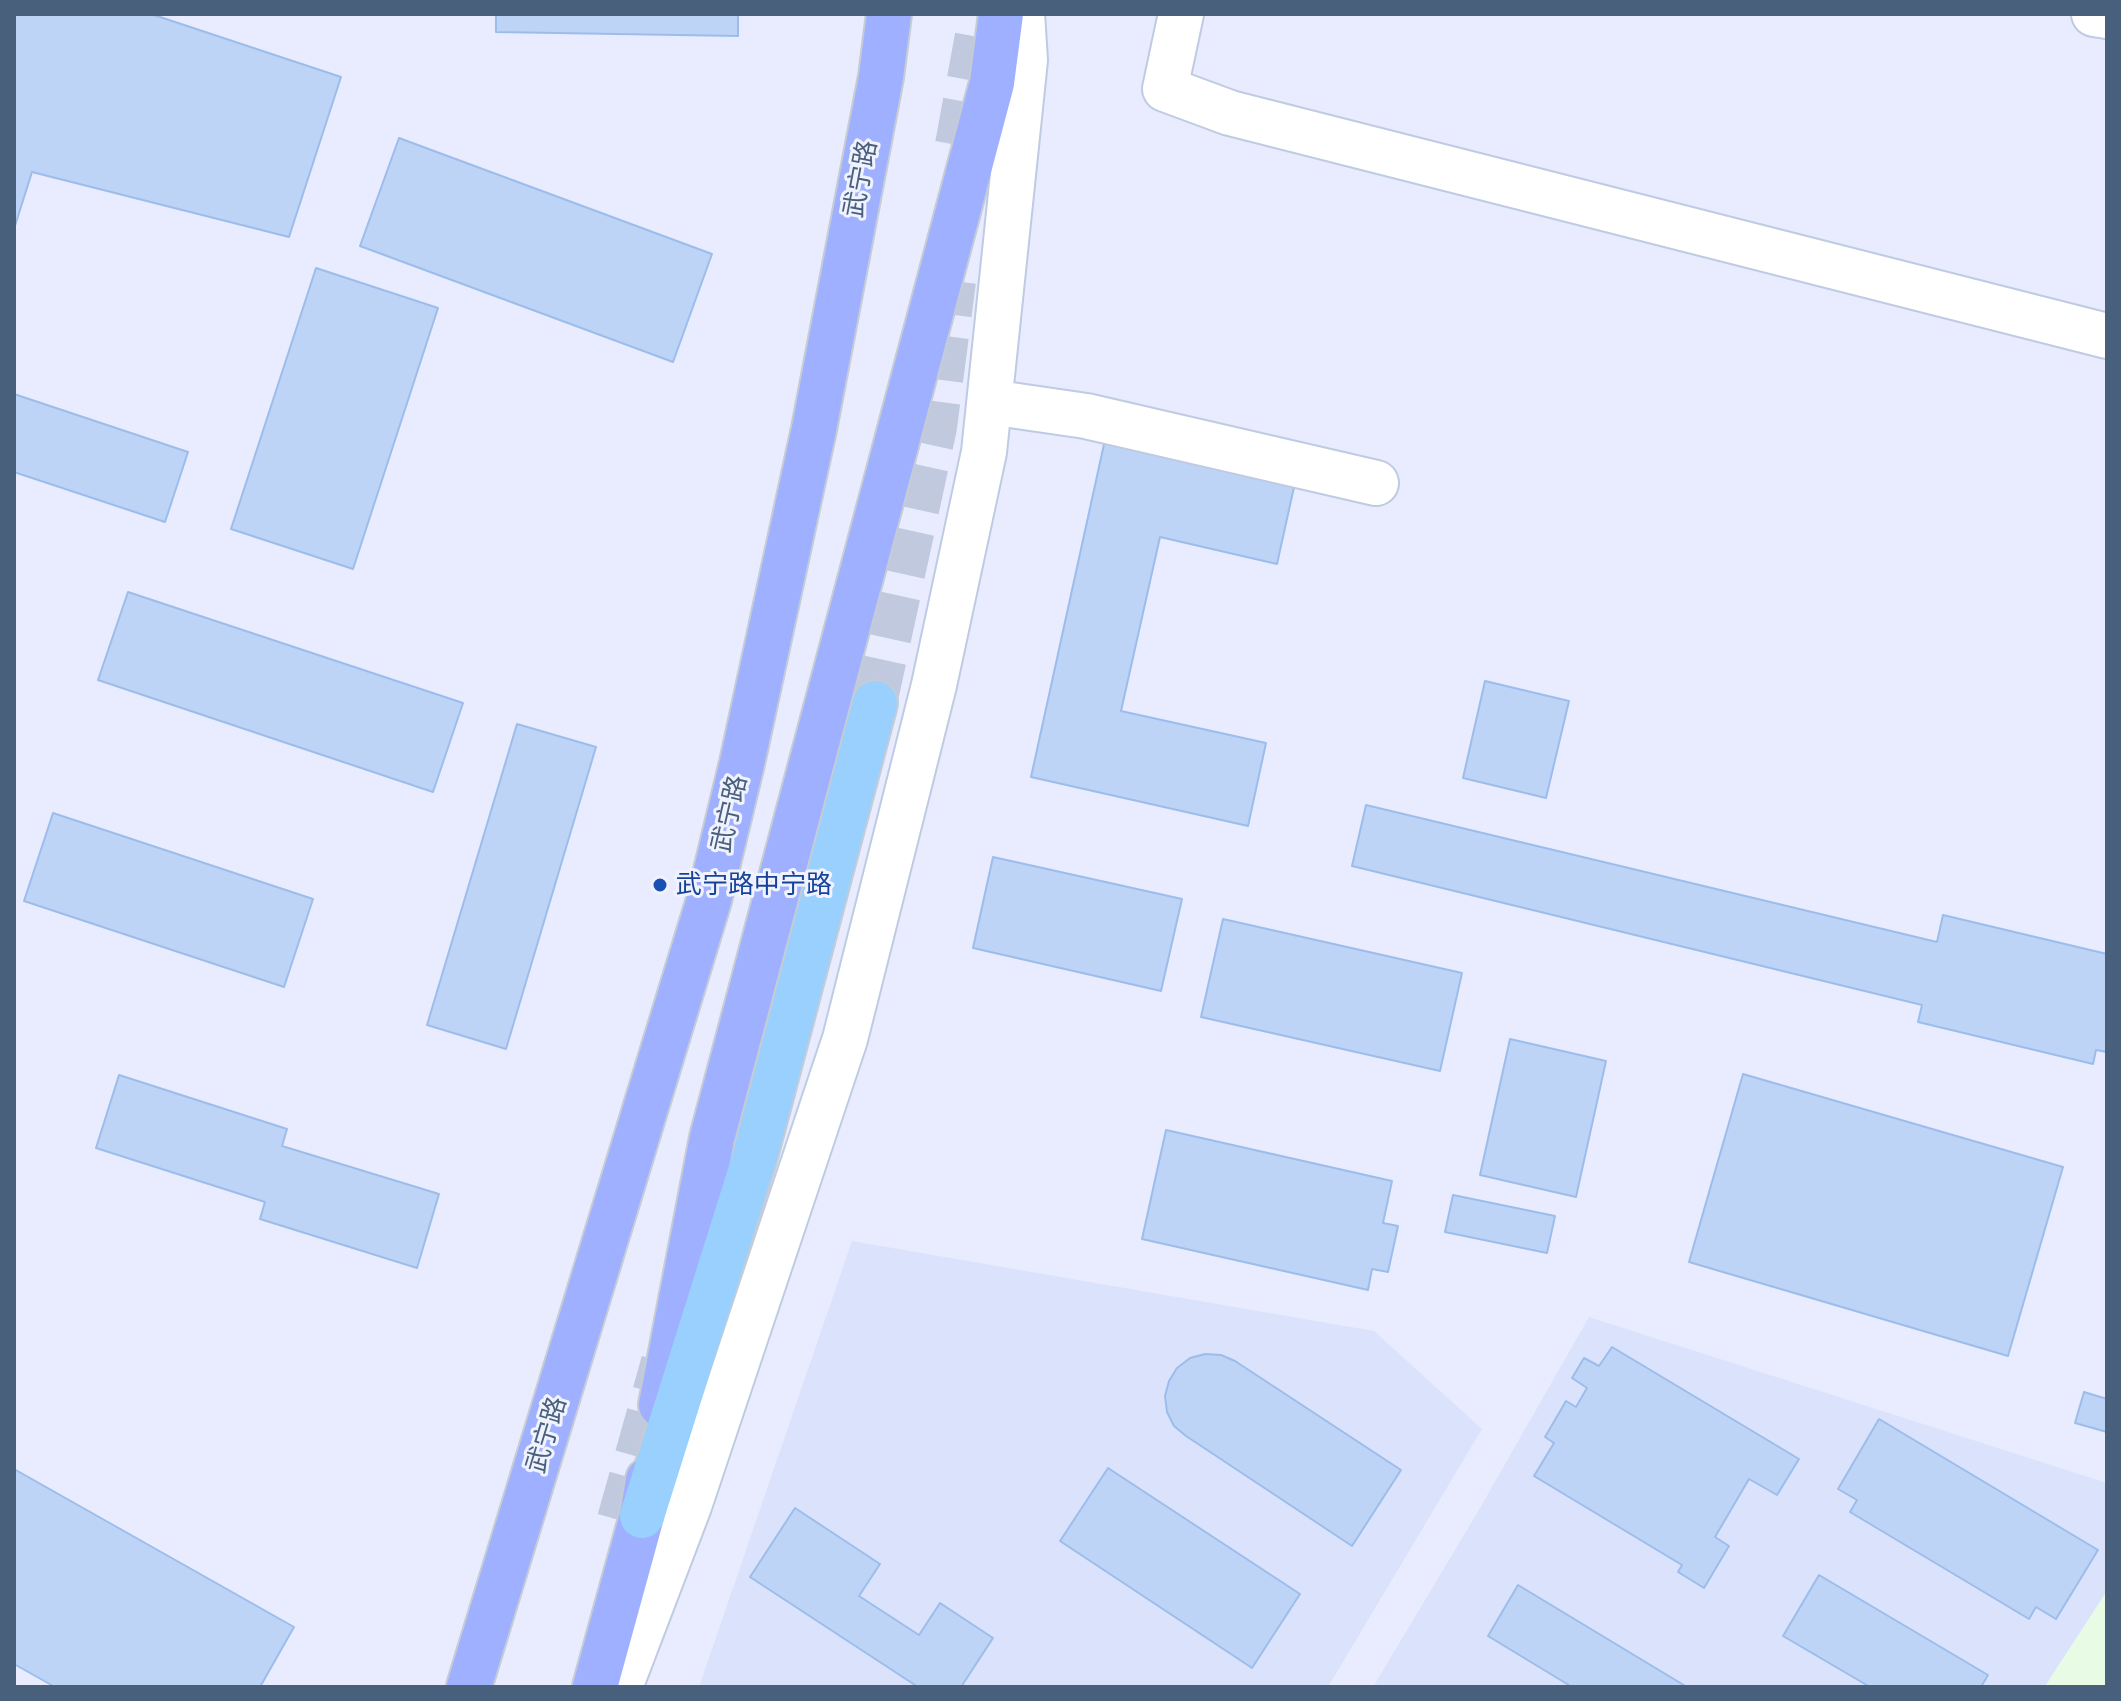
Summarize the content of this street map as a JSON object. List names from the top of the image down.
{
  "streets": {
    "main road": ["武宁路"]
  },
  "places": ["武宁路中宁路"]
}
